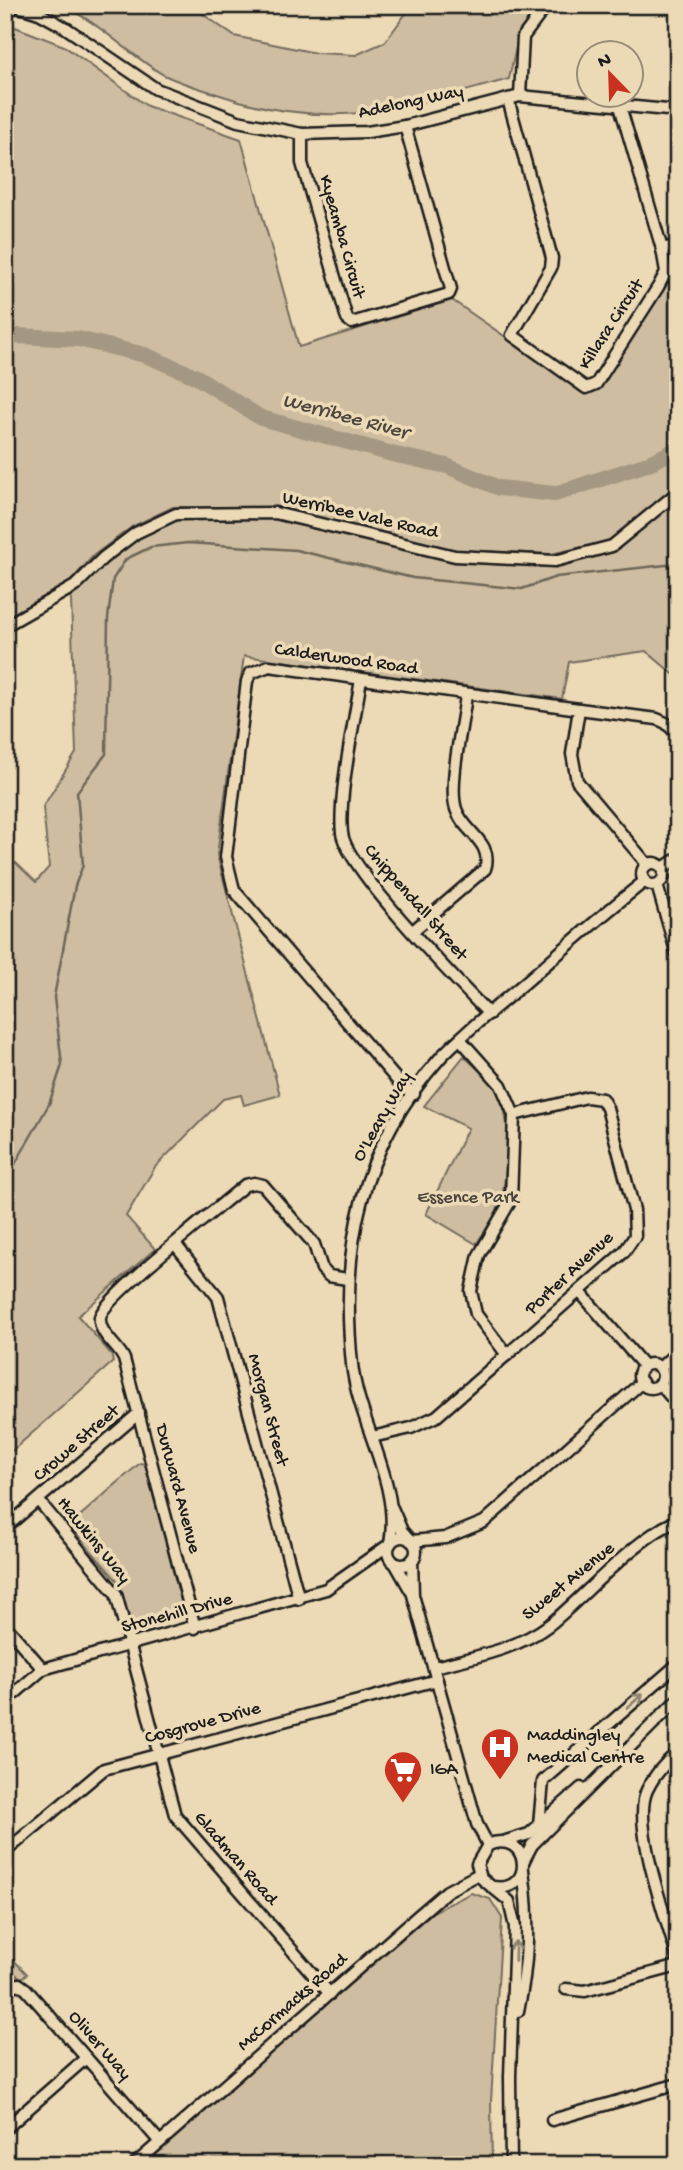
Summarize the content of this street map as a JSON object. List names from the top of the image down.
{
  "streets": {
    "street": [
      "Adelong Way",
      "Kyeamba Circuit",
      "Killara Circuit",
      "Werribee Vale Road",
      "Calderwood Road",
      "Chippendall Street",
      "O'Leary Way",
      "Porter Avenue",
      "Morgan Street",
      "Crowe Street",
      "Durward Avenue",
      "Hawkins Way",
      "Sweet Avenue",
      "Stonehill Drive",
      "Cosgrove Drive",
      "Gladman Road",
      "McCormacks Road",
      "Oliver Way"
    ]
  },
  "crossings": [
    ["Adelong Way", "Kyeamba Circuit"],
    ["Adelong Way", "Killara Circuit"],
    ["Calderwood Road", "Chippendall Street"],
    ["Calderwood Road", "O'Leary Way"],
    ["Chippendall Street", "O'Leary Way"],
    ["O'Leary Way", "Porter Avenue"],
    ["Morgan Street", "Durward Avenue"],
    ["Morgan Street", "Stonehill Drive"],
    ["Crowe Street", "Durward Avenue"],
    ["Crowe Street", "Hawkins Way"],
    ["Durward Avenue", "Stonehill Drive"],
    ["Hawkins Way", "Stonehill Drive"],
    ["Hawkins Way", "Gladman Road"],
    ["Stonehill Drive", "Gladman Road"],
    ["Cosgrove Drive", "Gladman Road"],
    ["Gladman Road", "McCormacks Road"],
    ["McCormacks Road", "Oliver Way"]
  ],
  "water": ["Werribee River"],
  "parks": ["Essence Park"],
  "places": {
    "hospital": ["Maddingley Medical Centre"],
    "supermarket": ["IGA"]
  },
  "north": "top left"
}
